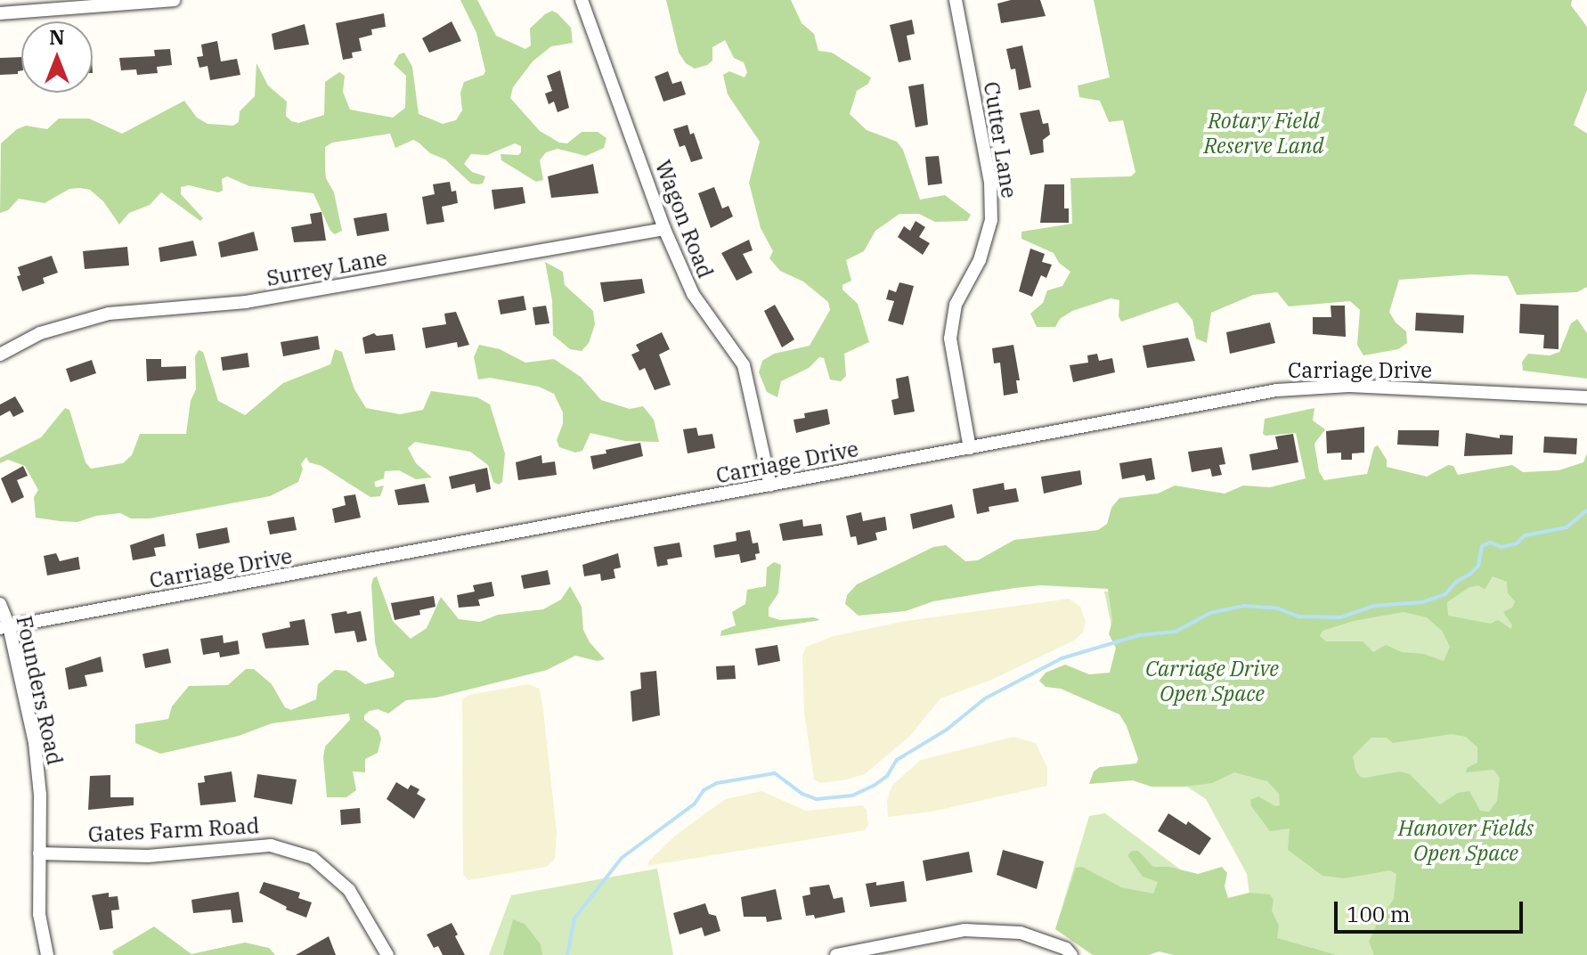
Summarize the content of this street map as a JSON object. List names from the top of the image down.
{
  "streets": {
    "street": [
      "Cutter Lane",
      "Wagon Road",
      "Surrey Lane",
      "Carriage Drive",
      "Founders Road",
      "Gates Farm Road"
    ]
  },
  "crossings": [
    ["Cutter Lane", "Carriage Drive"],
    ["Wagon Road", "Surrey Lane"],
    ["Wagon Road", "Carriage Drive"],
    ["Carriage Drive", "Founders Road"],
    ["Founders Road", "Gates Farm Road"]
  ],
  "parks": ["Rotary Field Reserve Land", "Carriage Drive Open Space", "Hanover Fields Open Space"],
  "scale_bar": "100 m",
  "north": "top"
}
